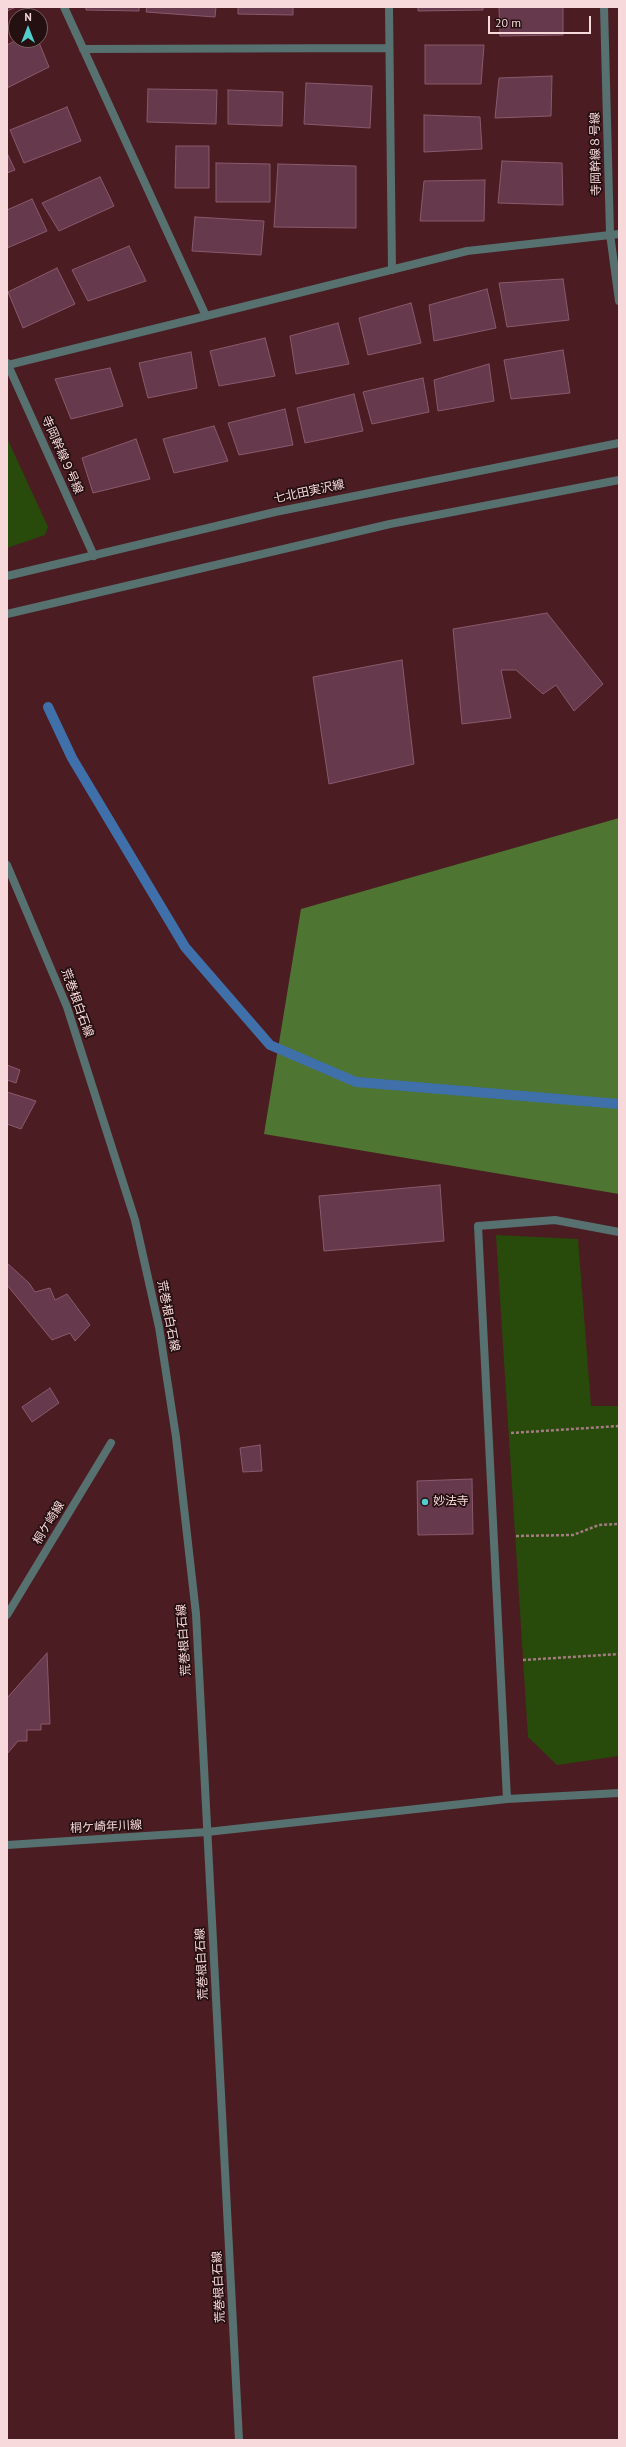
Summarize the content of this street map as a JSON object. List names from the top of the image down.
{
  "streets": {
    "street": [
      "寺岡幹線８号線",
      "寺岡幹線９号線",
      "七北田実沢線",
      "荒巻根白石線",
      "桐ケ崎線",
      "桐ケ崎年川線"
    ]
  },
  "crossings": [
    ["寺岡幹線９号線", "七北田実沢線"],
    ["荒巻根白石線", "桐ケ崎年川線"]
  ],
  "places": ["妙法寺"],
  "scale_bar": "20 m",
  "north": "top"
}
